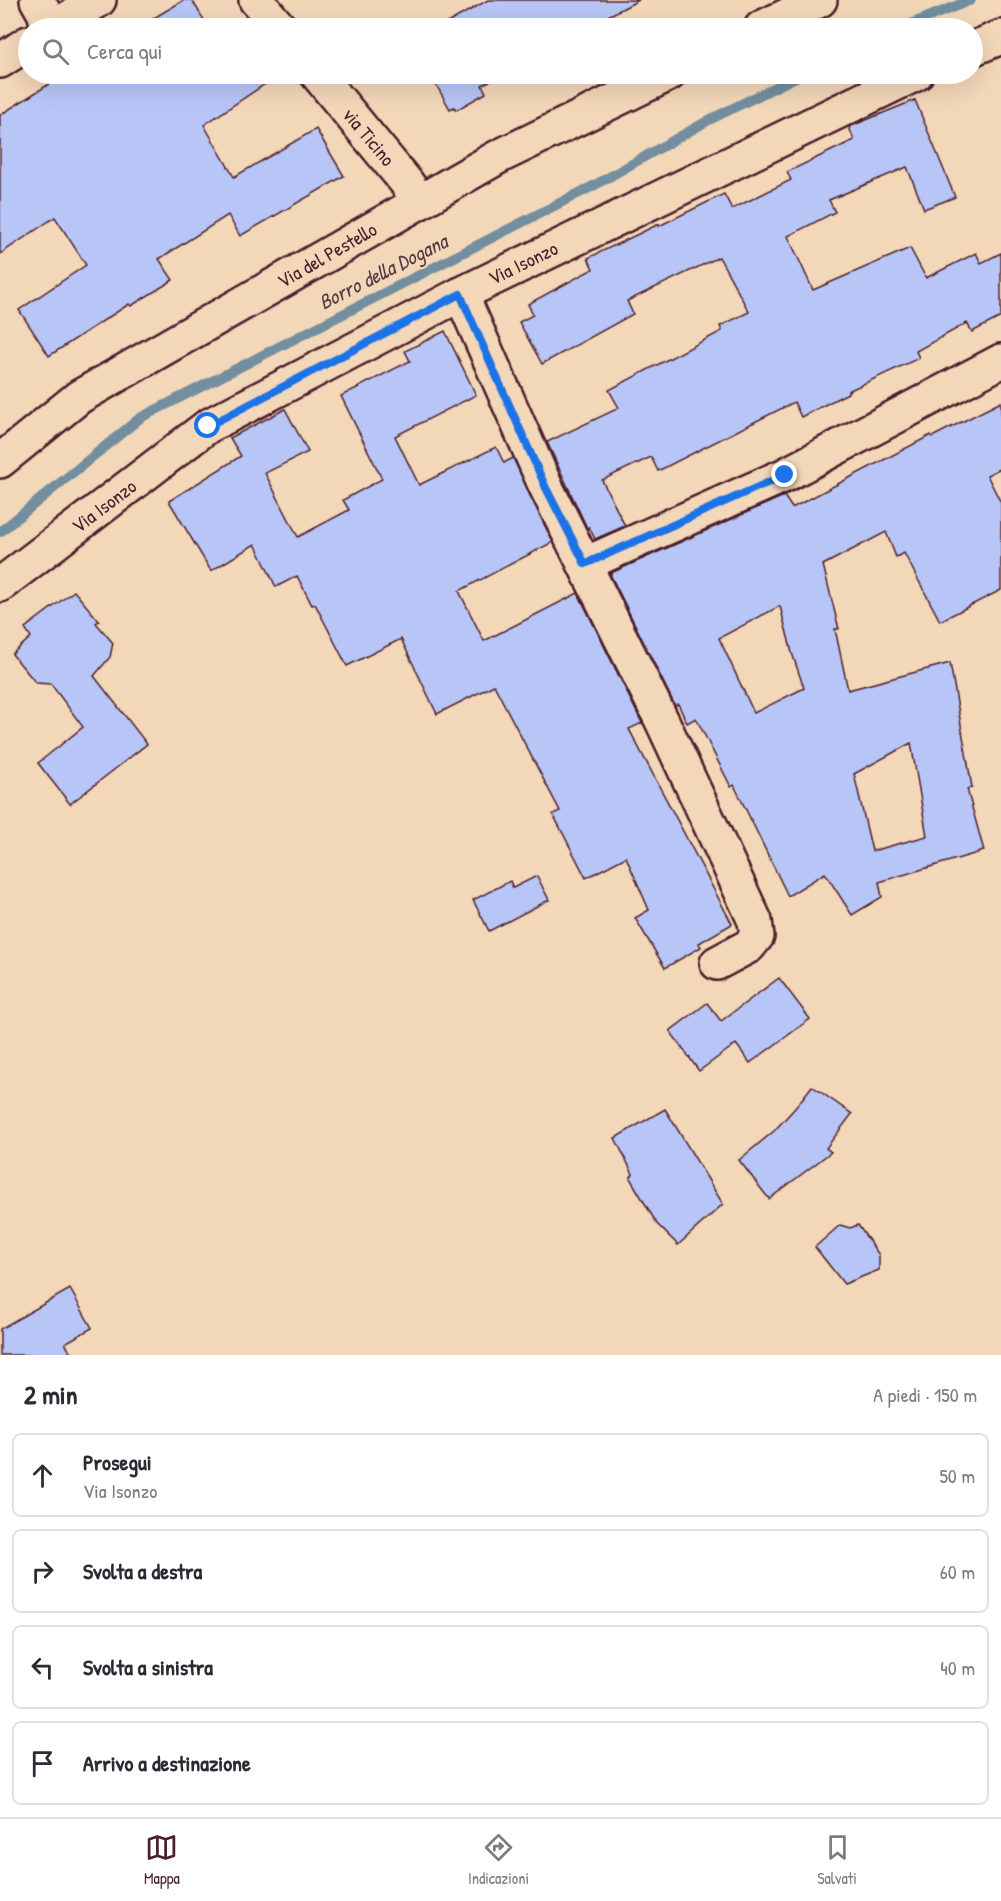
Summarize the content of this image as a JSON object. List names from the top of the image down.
{
  "streets": {
    "street": ["via Ticino", "Via del Pestello", "Via Isonzo"]
  },
  "crossings": [
    ["via Ticino", "Via del Pestello"]
  ],
  "water": ["Borro della Dogana"],
  "page": {
    "search": "Cerca qui",
    "heading": ["2 min", "A piedi · 150 m"],
    "list": [
      ["Prosegui", "Via Isonzo", "50 m"],
      ["Svolta a destra", "60 m"],
      ["Svolta a sinistra", "40 m"],
      "Arrivo a destinazione"
    ],
    "nav": ["Mappa", "Indicazioni", "Salvati"]
  }
}
